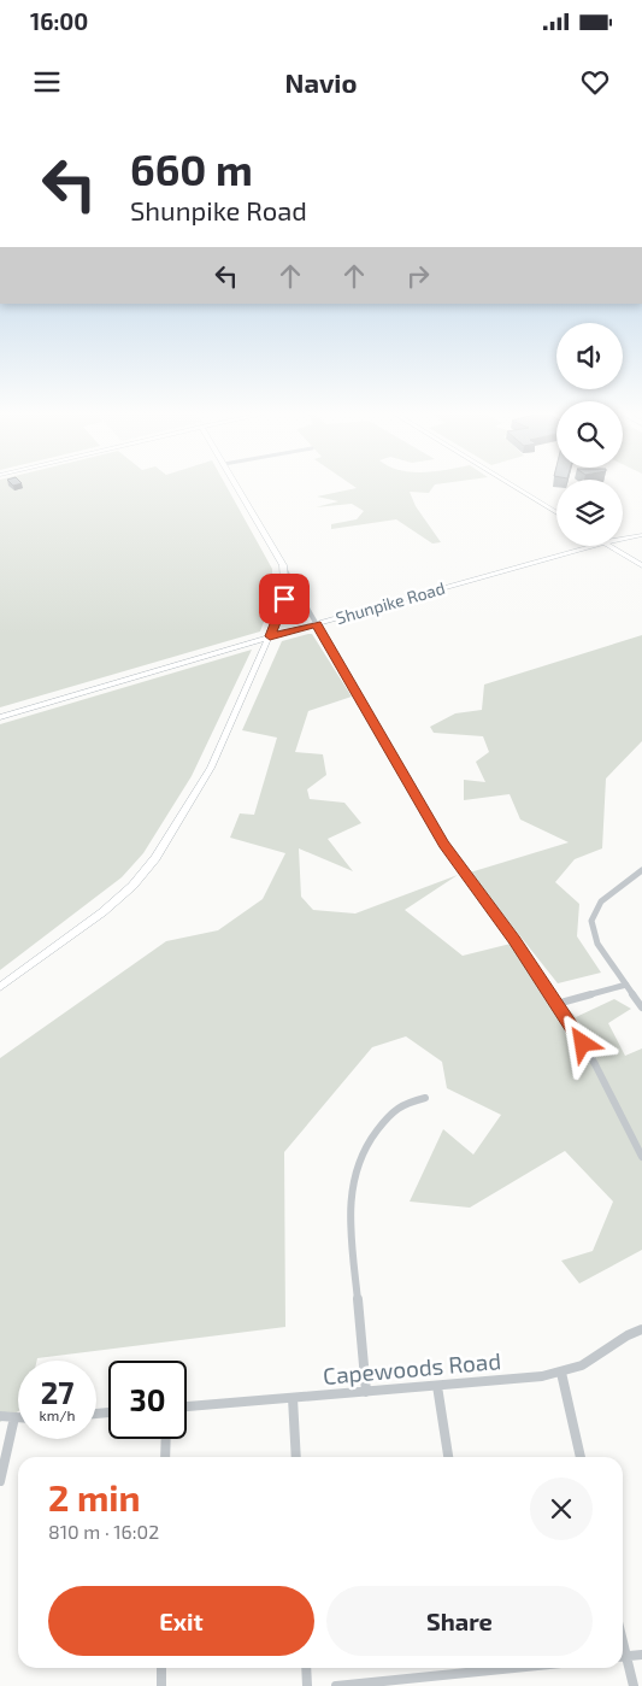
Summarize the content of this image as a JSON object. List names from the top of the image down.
{
  "streets": {
    "street": ["Shunpike Road", "Capewoods Road"]
  },
  "page": {
    "status": "16:00",
    "header": "Navio",
    "turn": ["660 m", "Shunpike Road"],
    "speed": "27 km/h",
    "limit": "30",
    "heading": ["2 min", "810 m · 16:02"],
    "buttons": ["Exit", "Share"]
  }
}
